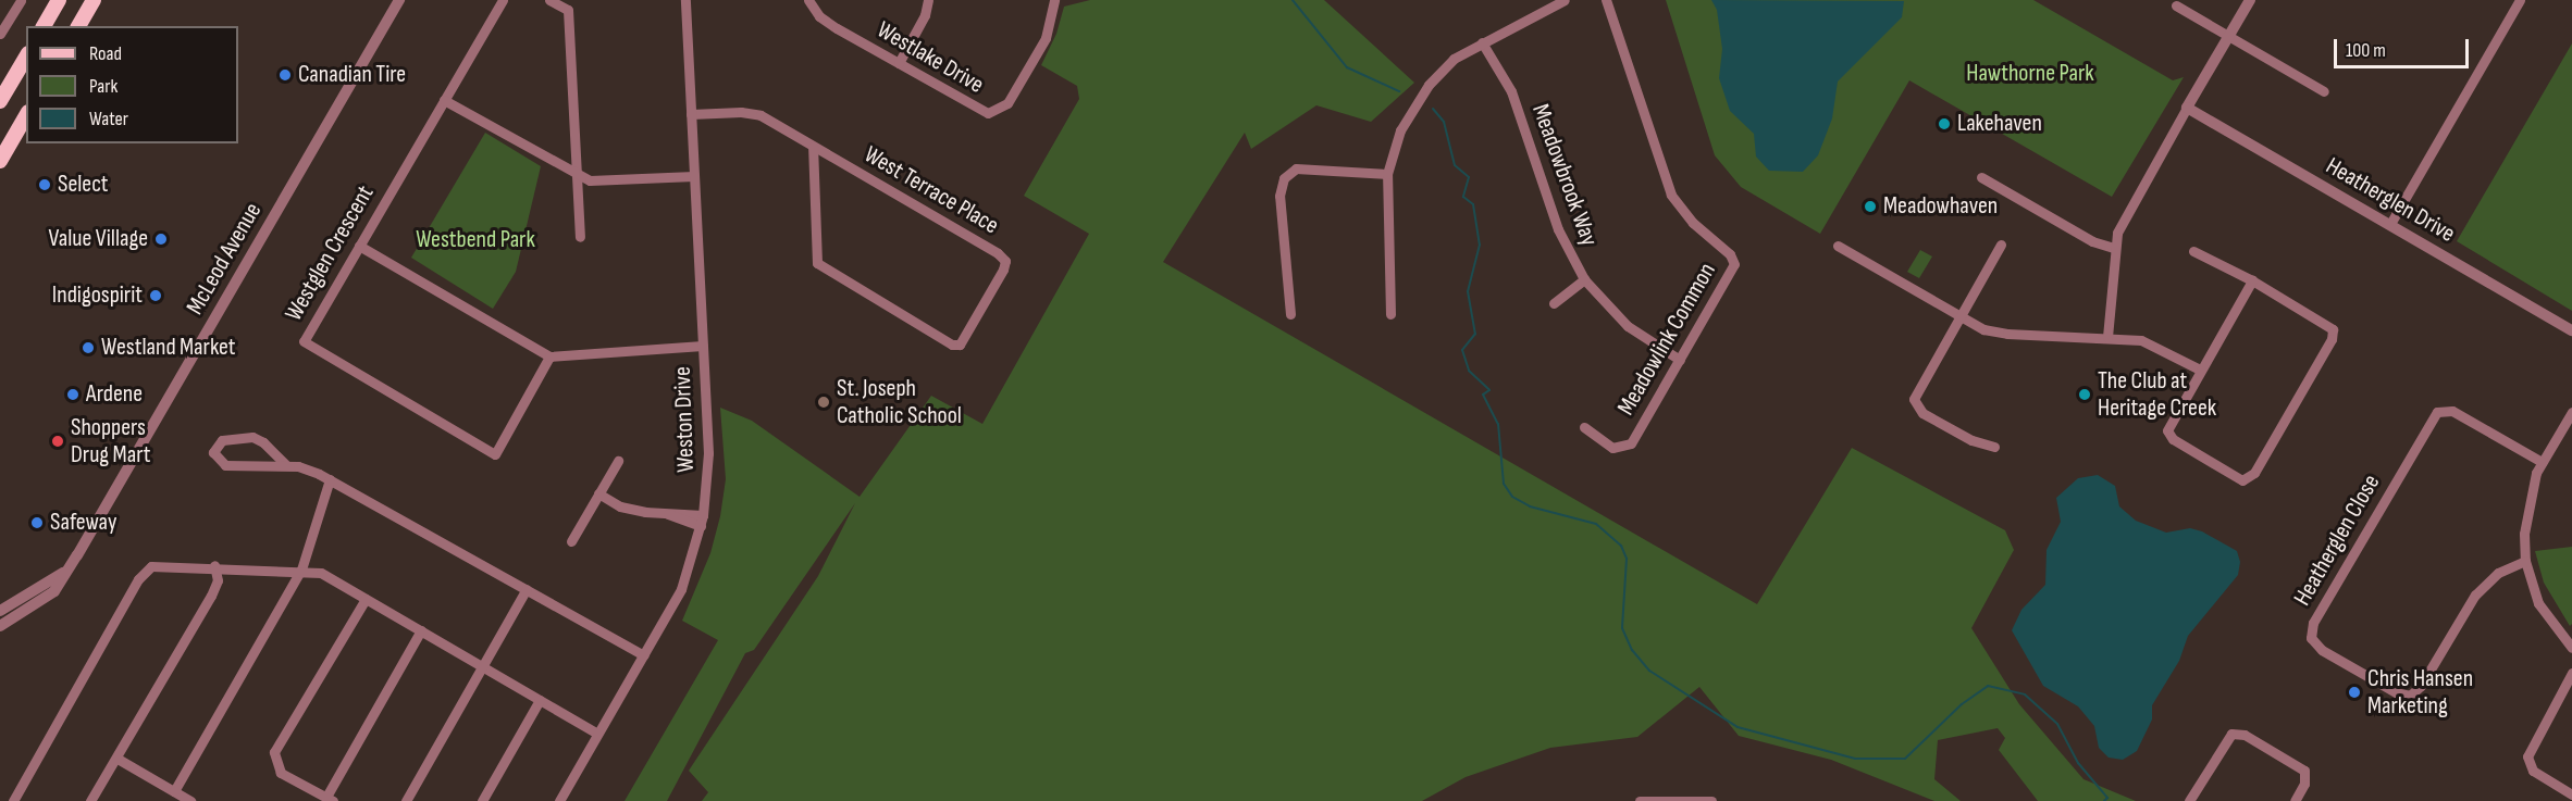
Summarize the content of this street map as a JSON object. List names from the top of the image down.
{
  "streets": {
    "street": [
      "Westlake Drive",
      "Meadowbrook Way",
      "West Terrace Place",
      "Heatherglen Drive",
      "Westglen Crescent",
      "McLeod Avenue",
      "Meadowlink Common",
      "Weston Drive",
      "Heatherglen Close"
    ]
  },
  "crossings": [
    ["Meadowbrook Way", "Meadowlink Common"],
    ["West Terrace Place", "Weston Drive"]
  ],
  "parks": ["Hawthorne Park", "Westbend Park"],
  "places": [
    "Canadian Tire",
    "Lakehaven",
    "Select",
    "Meadowhaven",
    "Value Village",
    "Indigospirit",
    "Westland Market",
    "Ardene",
    "The Club at Heritage Creek",
    "St. Joseph Catholic School",
    "Shoppers Drug Mart",
    "Safeway",
    "Chris Hansen Marketing"
  ],
  "legend": ["Road", "Park", "Water"],
  "scale_bar": "100 m"
}
